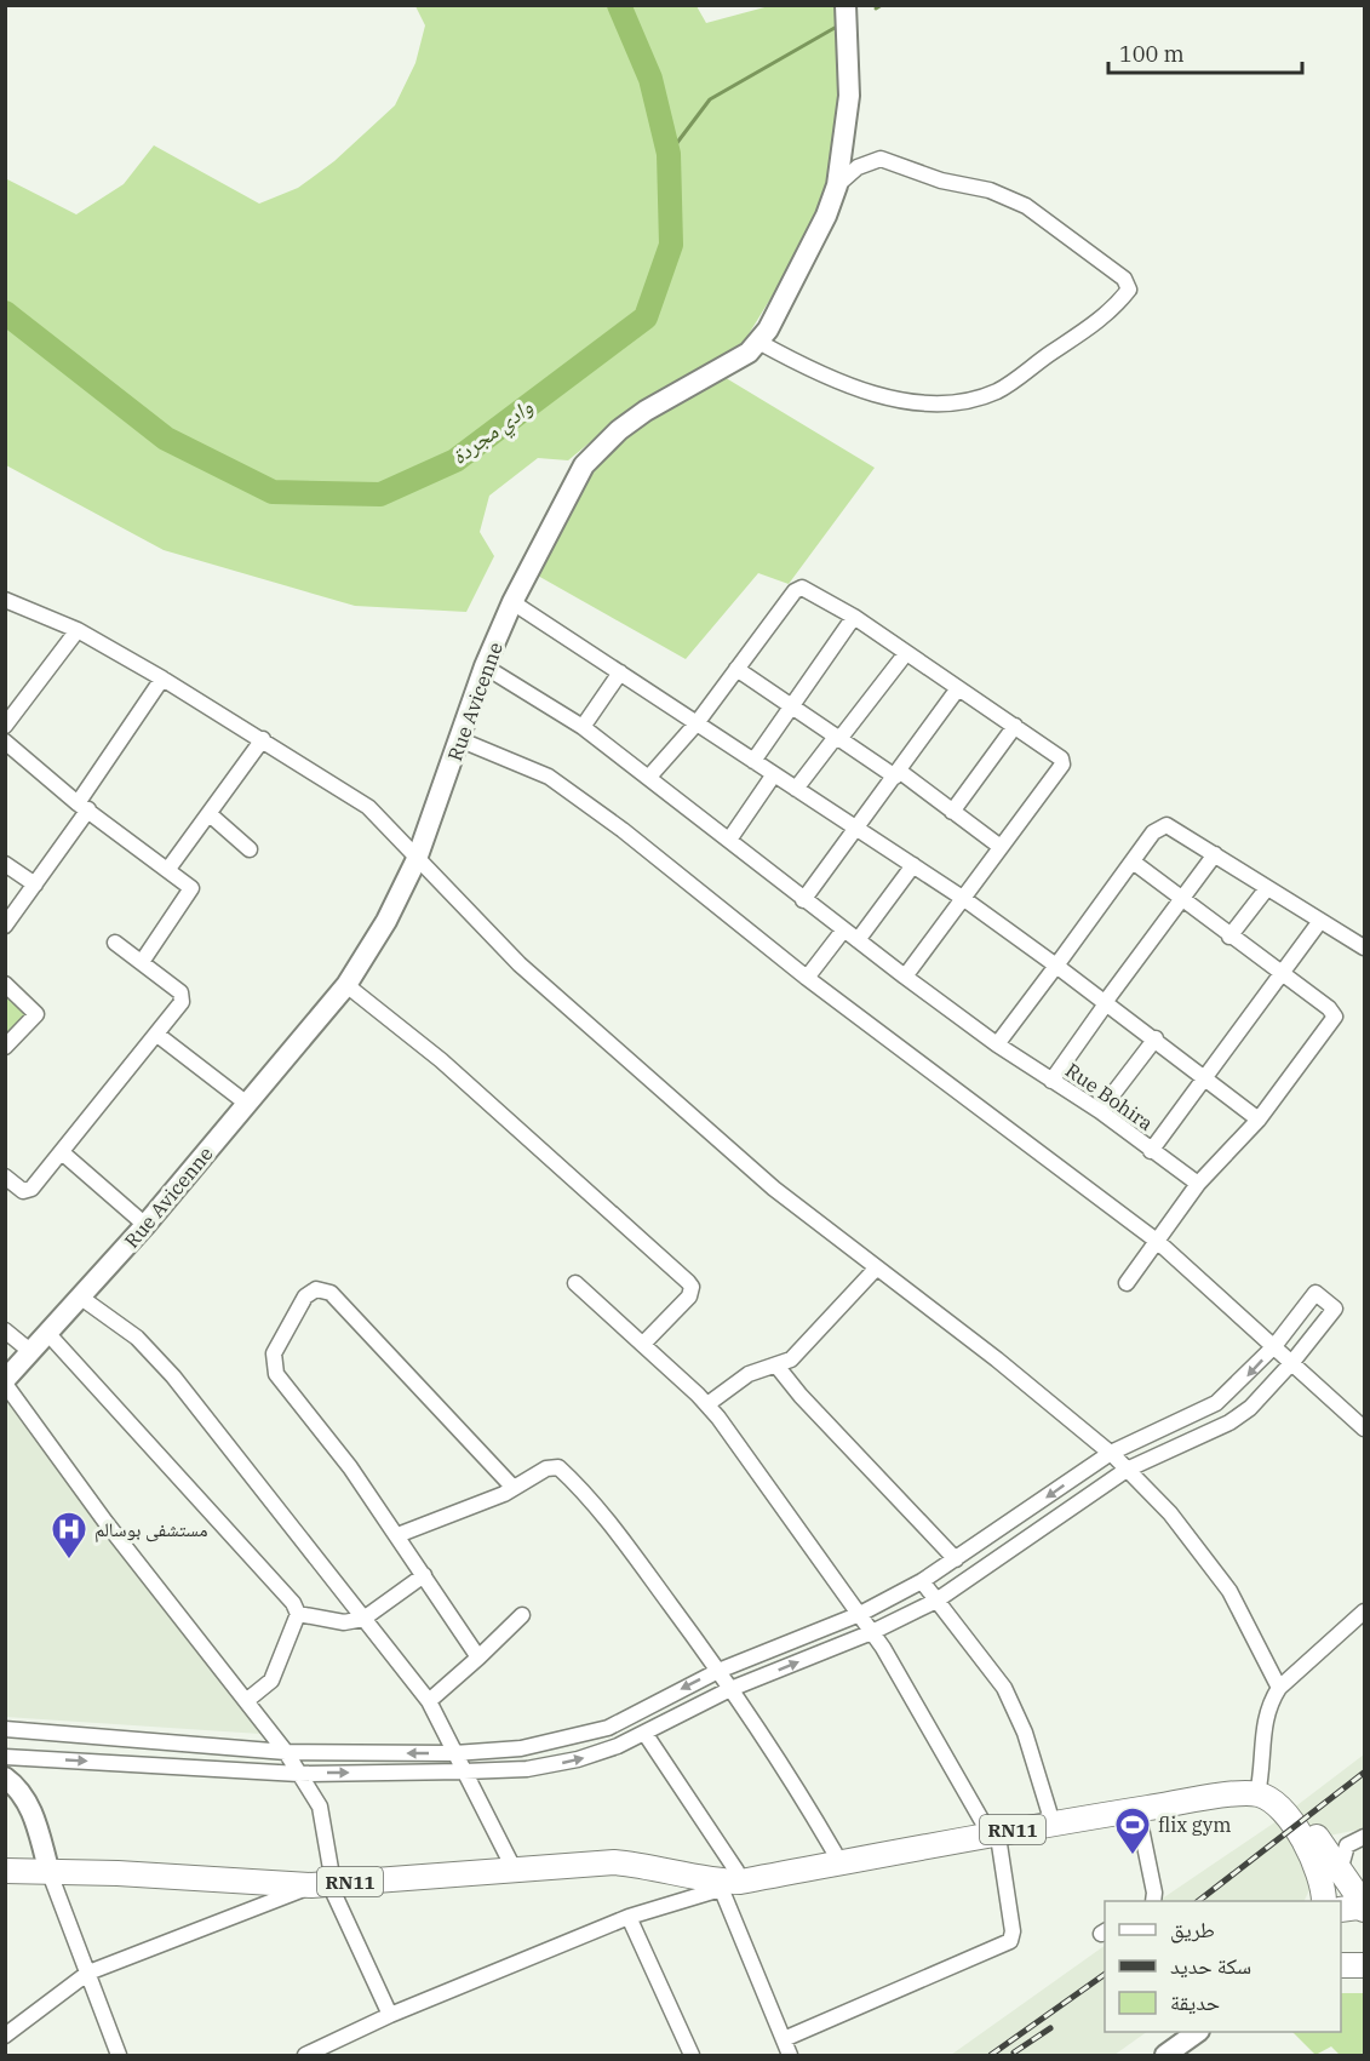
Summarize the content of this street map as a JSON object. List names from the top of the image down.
{
  "streets": {
    "main road": ["RN11"],
    "street": ["Rue Avicenne", "Rue Bohira"]
  },
  "crossings": [
    ["Rue Avicenne", "Rue Bohira"]
  ],
  "water": ["وادي مجردة"],
  "places": {
    "hospital": ["مستشفى بوسالم"],
    "sports": ["flix gym"]
  },
  "legend": ["طريق", "سكة حديد", "حديقة"],
  "scale_bar": "100 m"
}
